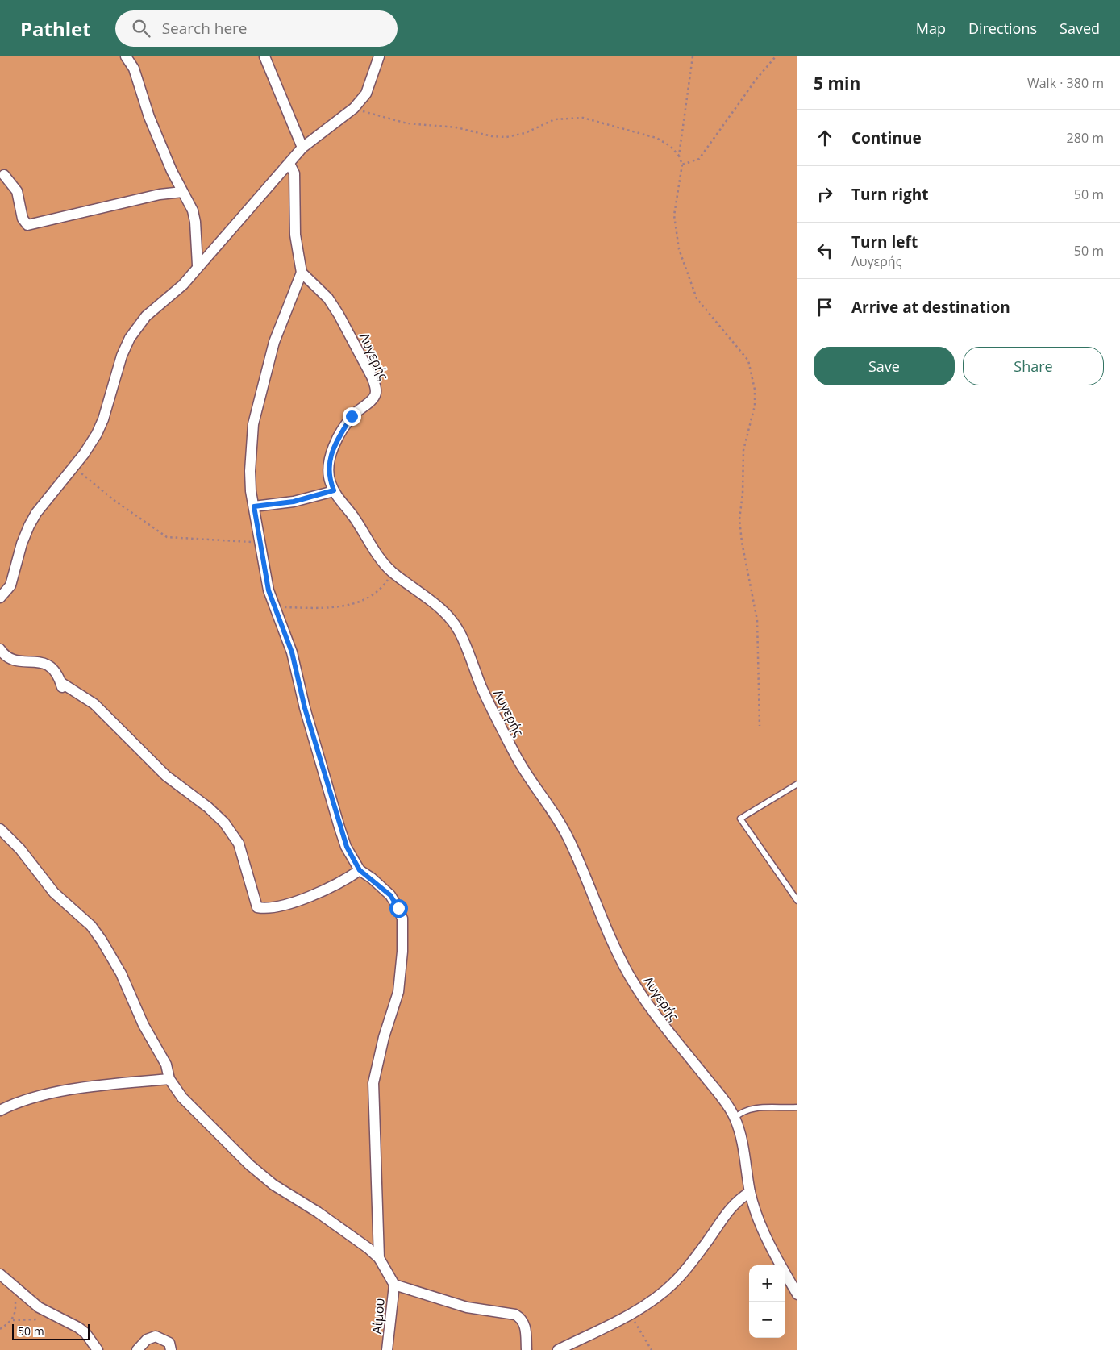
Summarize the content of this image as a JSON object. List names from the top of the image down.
{
  "streets": {
    "street": ["Λυγερής", "Αίμου"]
  },
  "scale_bar": "50 m",
  "page": {
    "header": "Pathlet",
    "search": "Search here",
    "nav": ["Map", "Directions", "Saved"],
    "heading": ["5 min", "Walk · 380 m"],
    "list": [
      ["Continue", "280 m"],
      ["Turn right", "50 m"],
      ["Turn left", "Λυγερής", "50 m"],
      "Arrive at destination"
    ],
    "buttons": ["Save", "Share"],
    "map_buttons": ["+", "−"],
    "scale": "50 m"
  }
}
